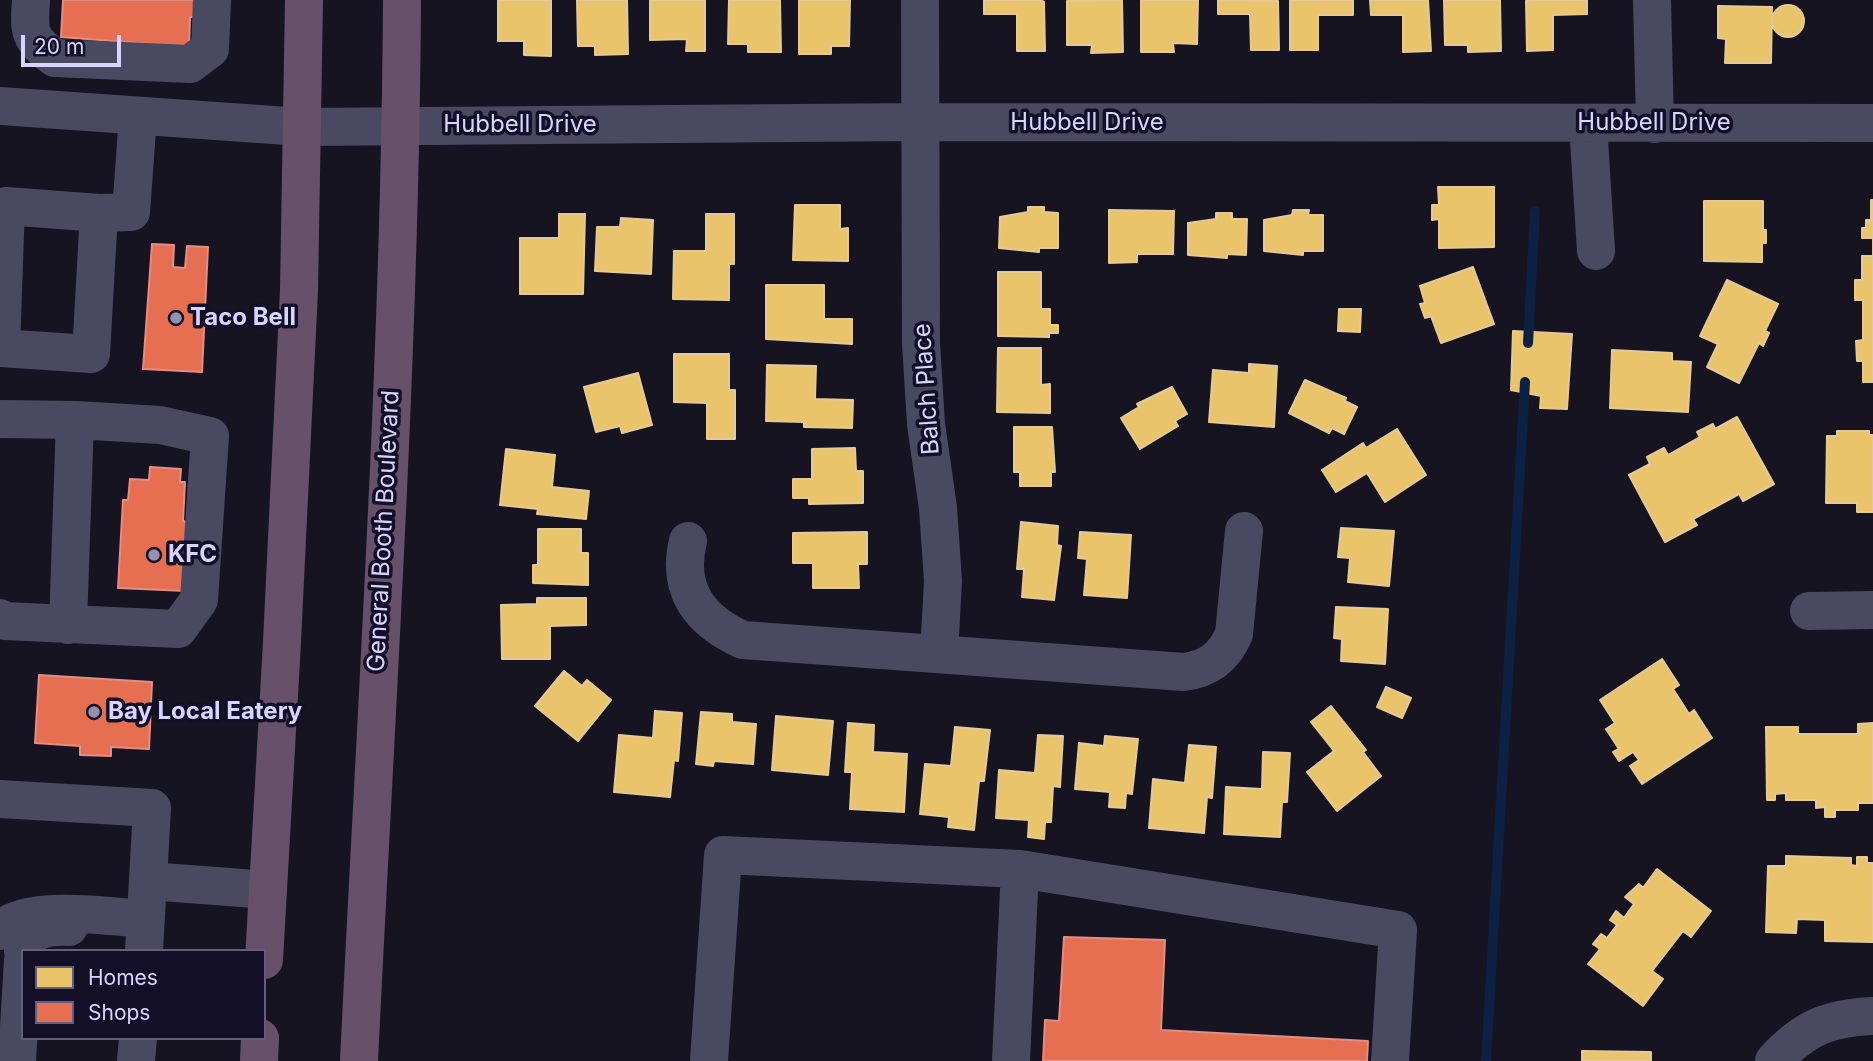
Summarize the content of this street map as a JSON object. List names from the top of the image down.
{
  "streets": {
    "highway": ["General Booth Boulevard"],
    "street": ["Hubbell Drive", "Balch Place"]
  },
  "crossings": [
    ["Hubbell Drive", "Balch Place"],
    ["Hubbell Drive", "General Booth Boulevard"]
  ],
  "places": ["Taco Bell", "KFC", "Bay Local Eatery"],
  "legend": ["Homes", "Shops"],
  "scale_bar": "20 m"
}
